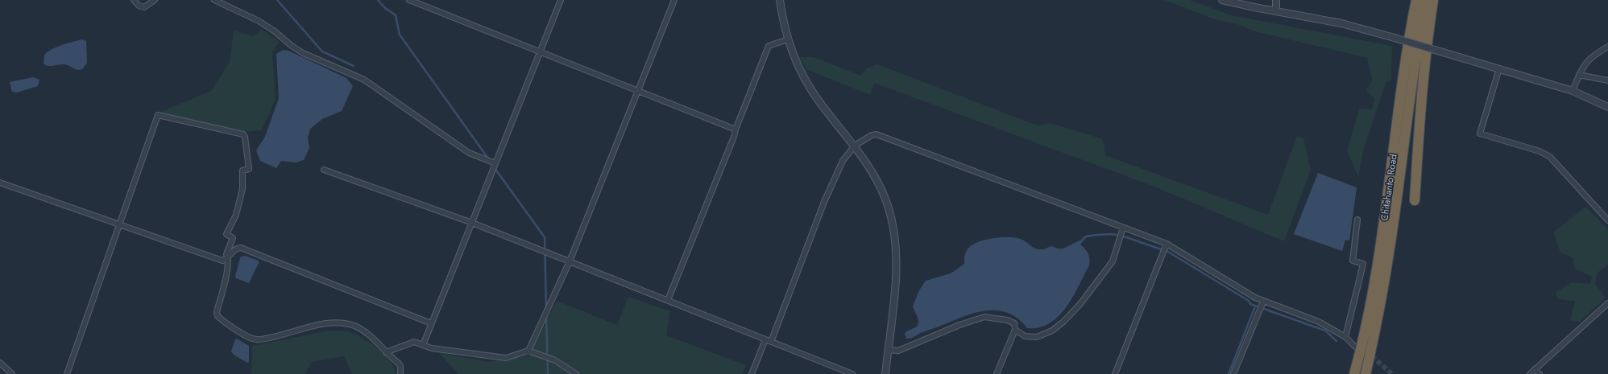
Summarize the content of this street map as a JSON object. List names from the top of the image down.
{
  "streets": {
    "highway": ["Chitahanto Road"]
  }
}
